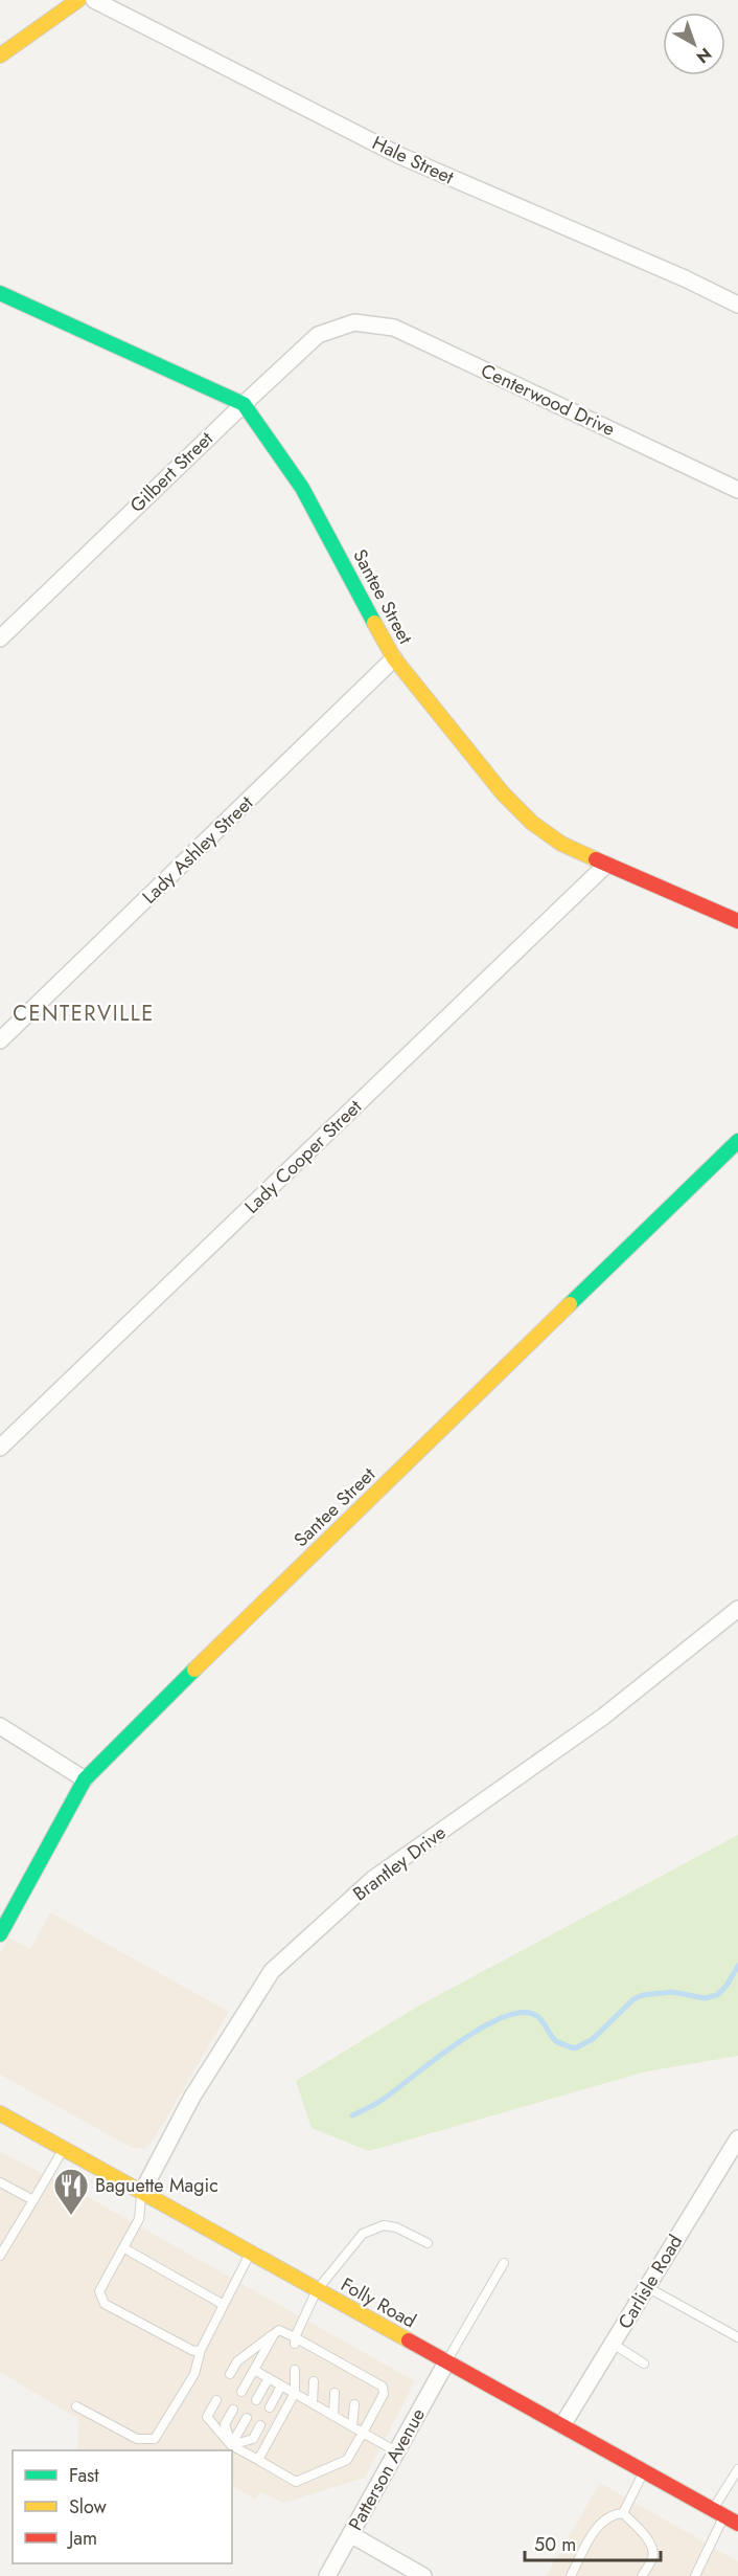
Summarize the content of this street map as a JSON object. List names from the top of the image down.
{
  "streets": {
    "street": [
      "Hale Street",
      "Centerwood Drive",
      "Gilbert Street",
      "Santee Street",
      "Lady Ashley Street",
      "Lady Cooper Street",
      "Brantley Drive",
      "Carlisle Road",
      "Folly Road",
      "Patterson Avenue"
    ]
  },
  "crossings": [
    ["Centerwood Drive", "Gilbert Street"],
    ["Gilbert Street", "Santee Street"],
    ["Santee Street", "Lady Ashley Street"],
    ["Santee Street", "Lady Cooper Street"],
    ["Brantley Drive", "Folly Road"],
    ["Carlisle Road", "Folly Road"],
    ["Folly Road", "Patterson Avenue"]
  ],
  "districts": ["CENTERVILLE"],
  "places": {
    "restaurant": ["Baguette Magic"]
  },
  "legend": ["Fast", "Slow", "Jam"],
  "scale_bar": "50 m",
  "north": "bottom right"
}
